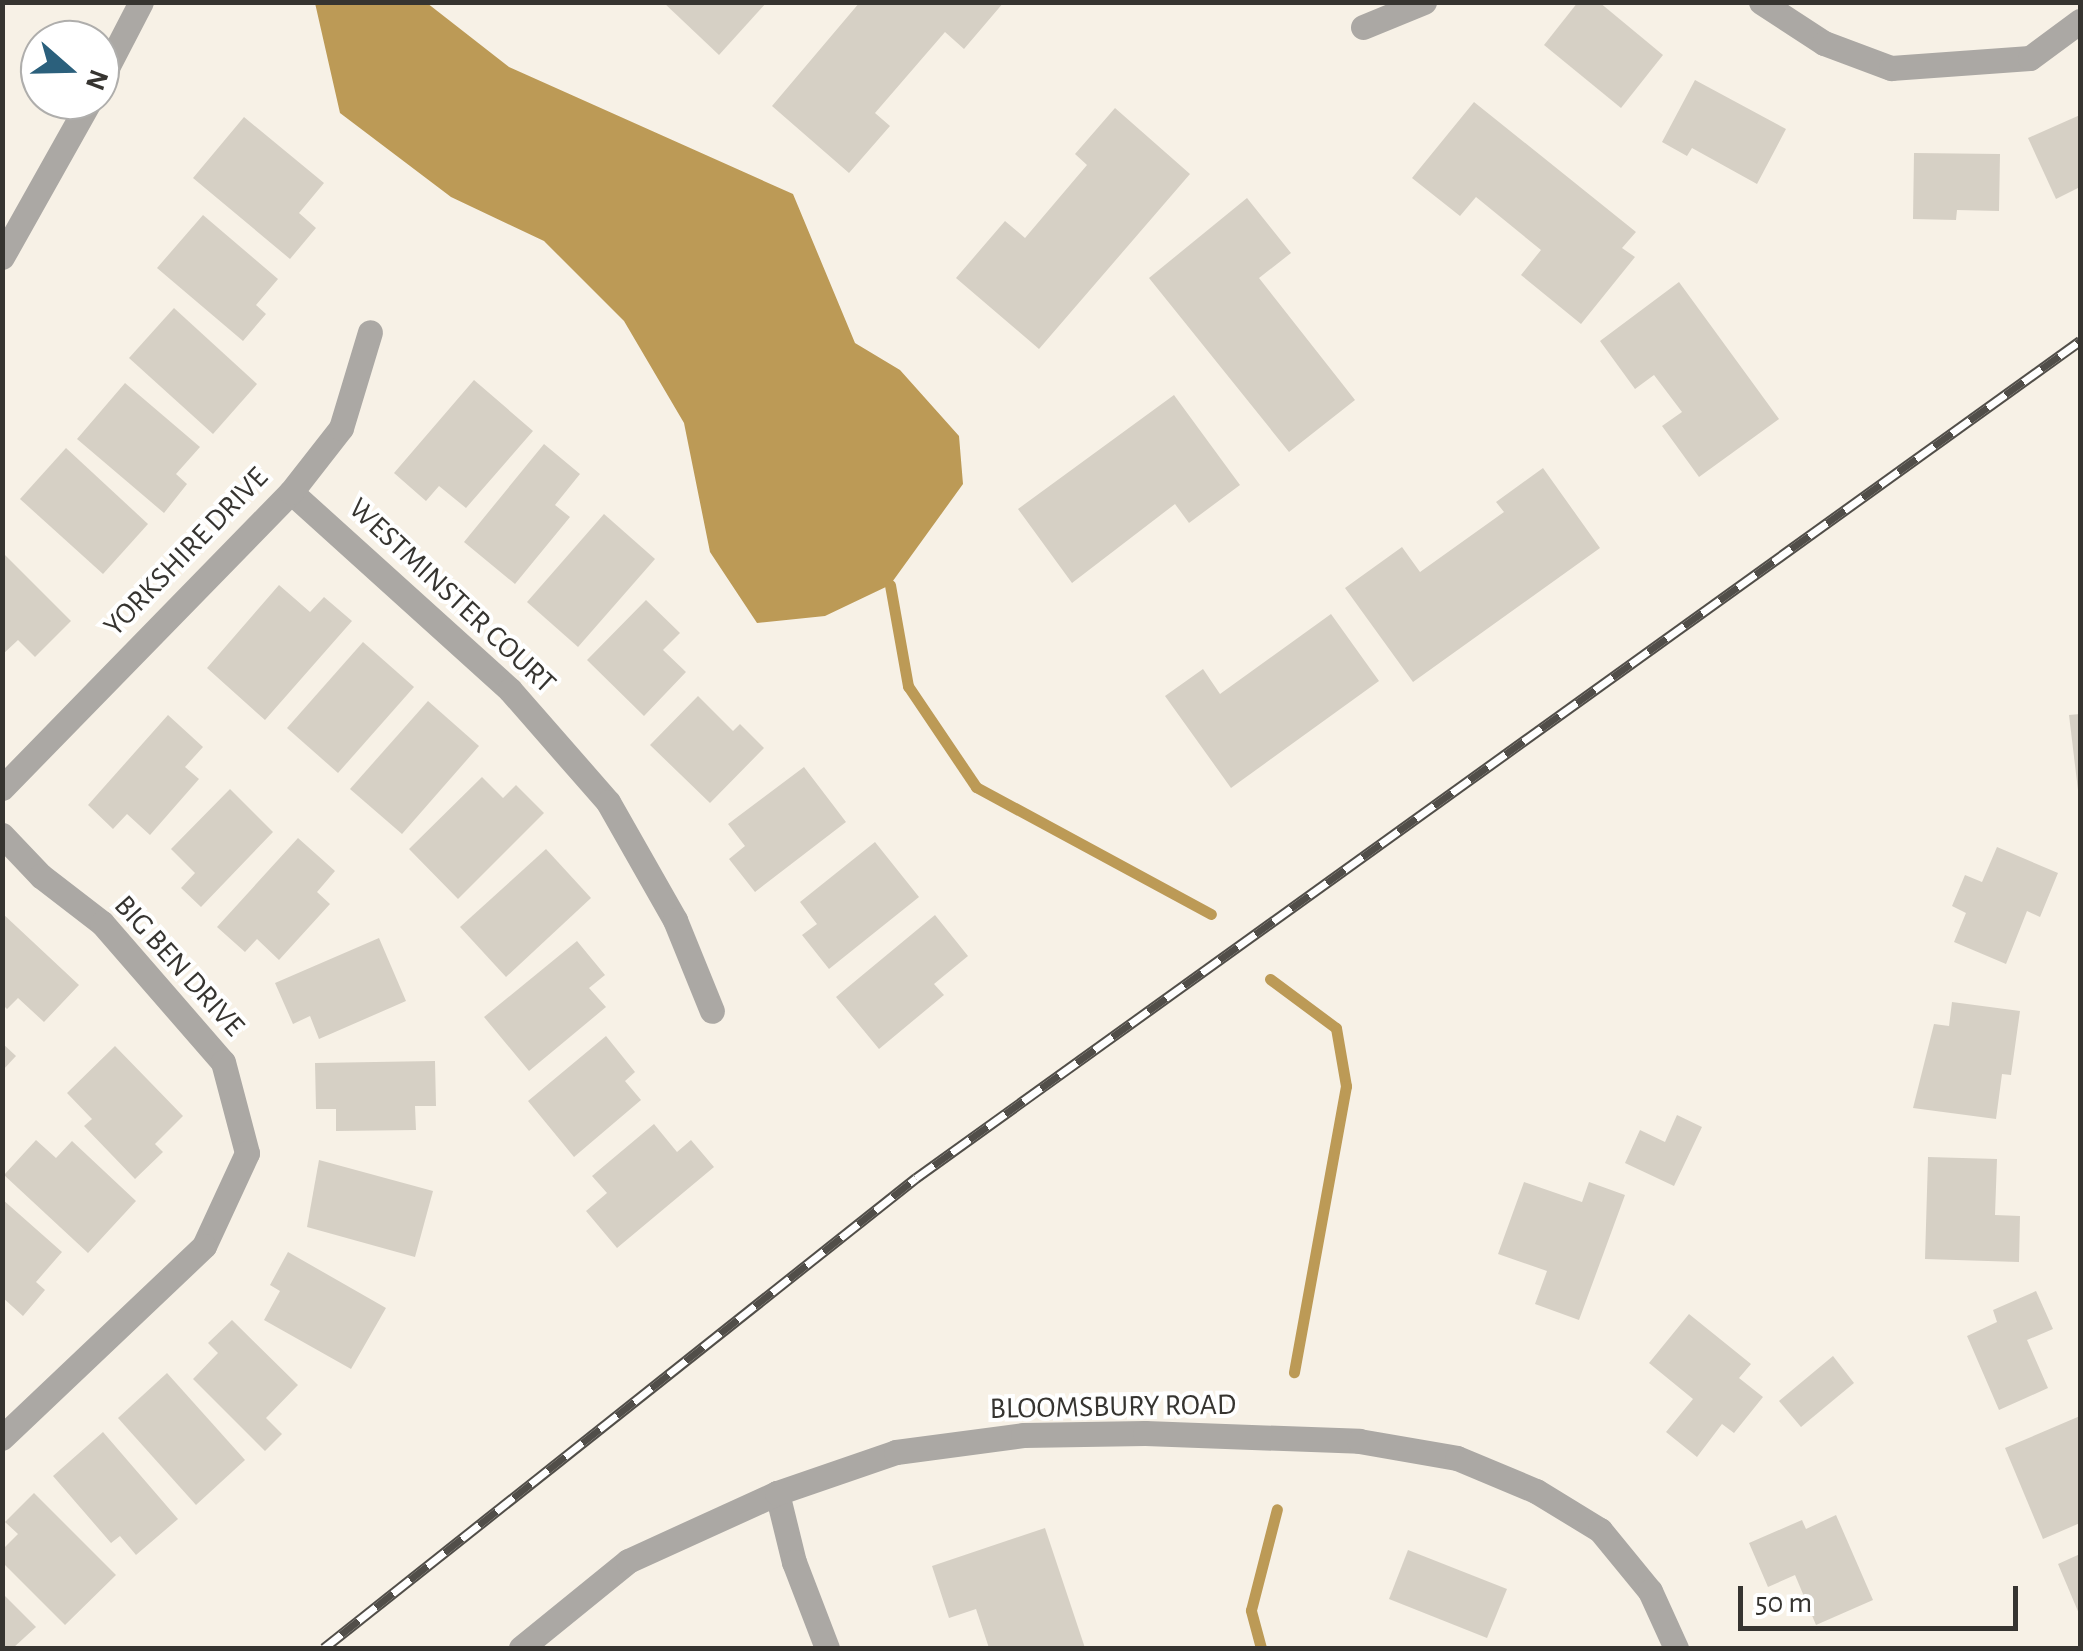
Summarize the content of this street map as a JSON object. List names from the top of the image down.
{
  "streets": {
    "street": [
      "YORKSHIRE DRIVE",
      "WESTMINSTER COURT",
      "BIG BEN DRIVE",
      "BLOOMSBURY ROAD"
    ]
  },
  "crossings": [
    ["YORKSHIRE DRIVE", "WESTMINSTER COURT"]
  ],
  "scale_bar": "50 m",
  "north": "right"
}
